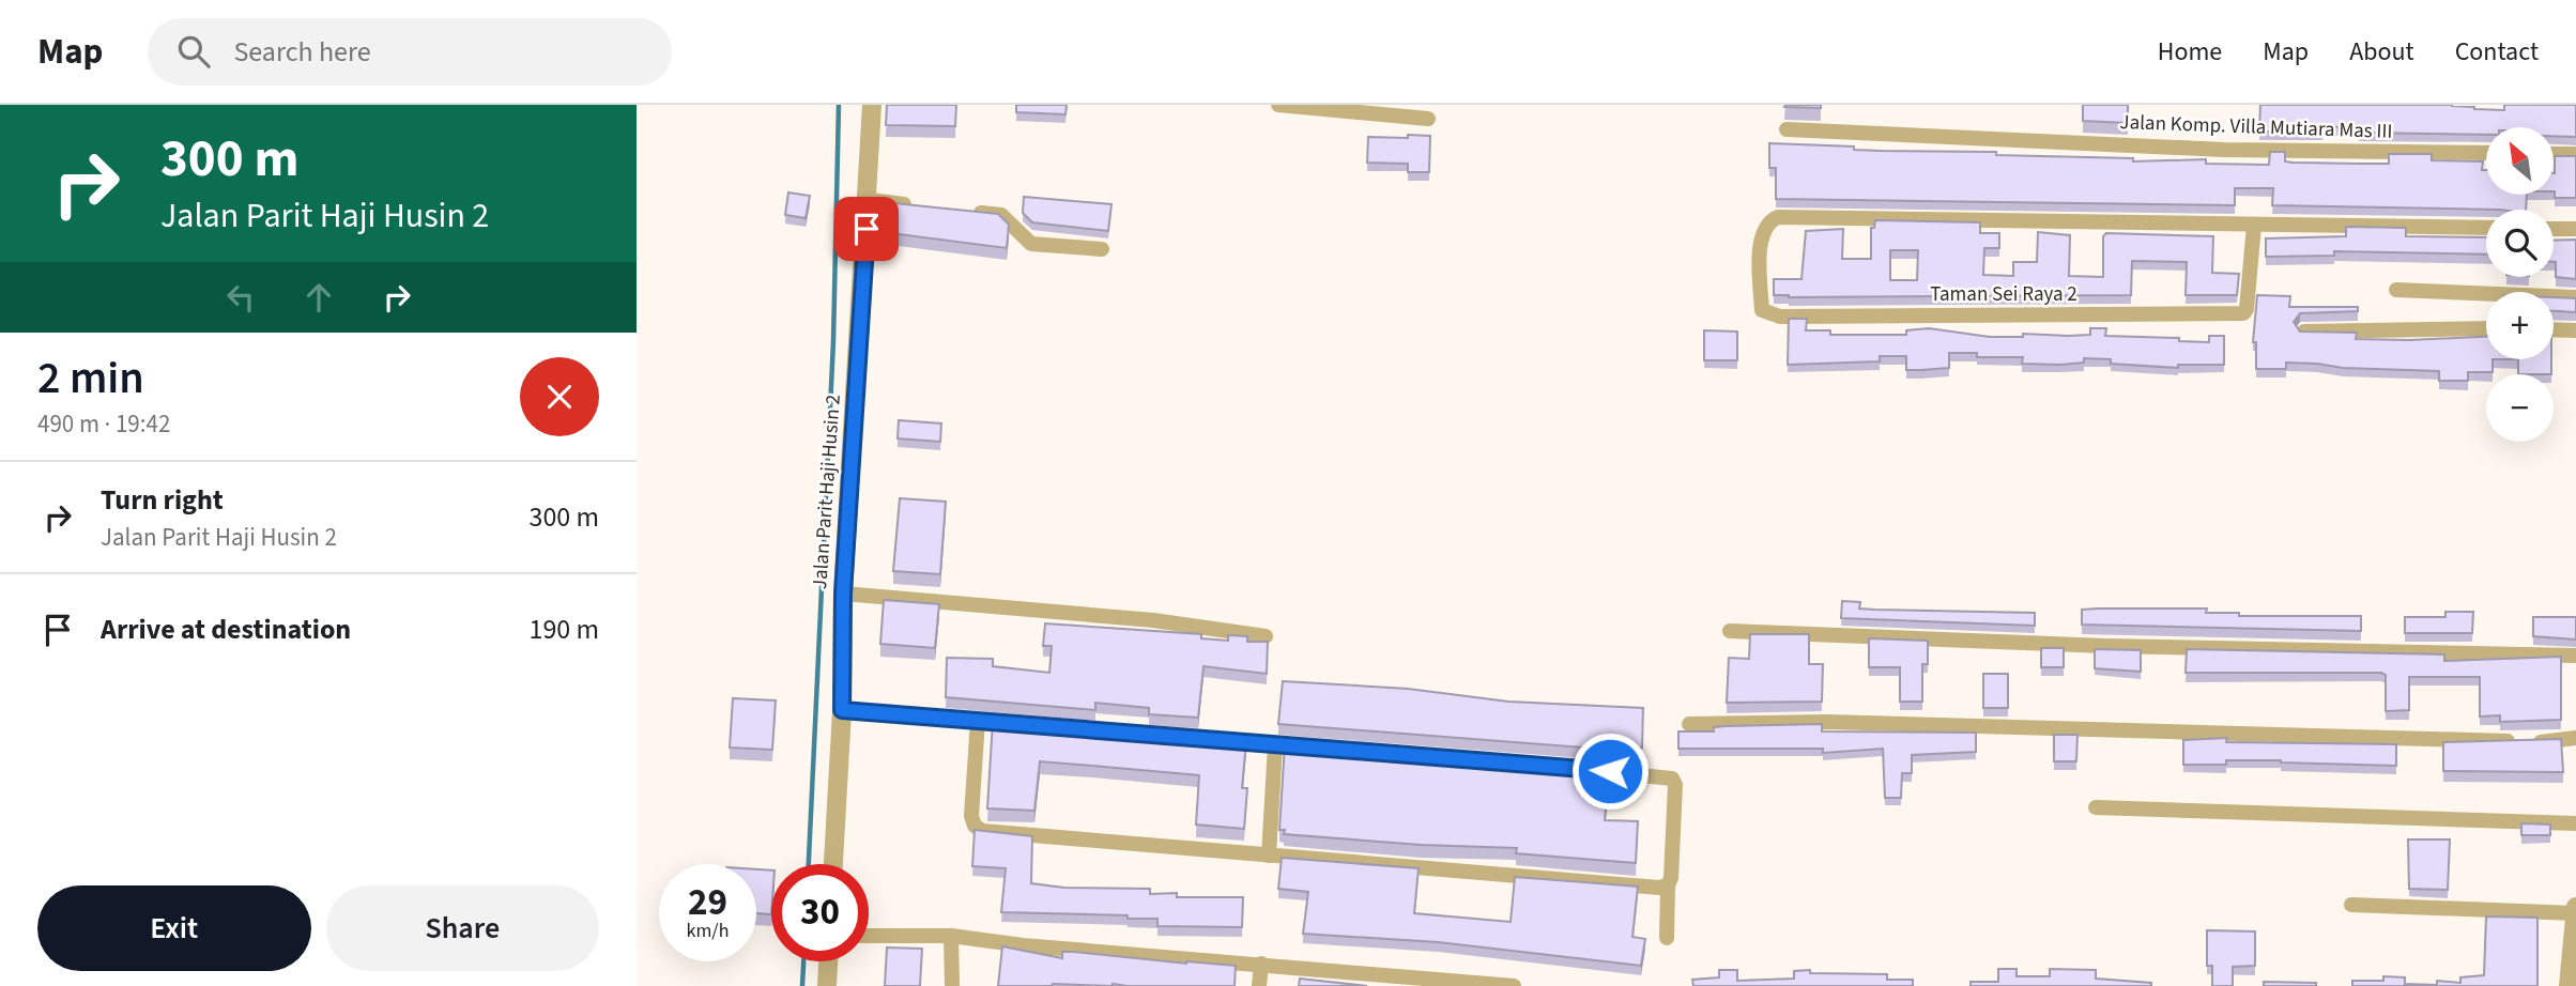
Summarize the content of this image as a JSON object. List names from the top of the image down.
{
  "streets": {
    "street": ["Jalan Komp. Villa Mutiara Mas III", "Taman Sei Raya 2", "Jalan Parit Haji Husin 2"]
  },
  "north": "top left",
  "page": {
    "header": "Map",
    "search": "Search here",
    "nav": [
      "Home",
      "Map",
      "About",
      "Contact"
    ],
    "turn": ["300 m", "Jalan Parit Haji Husin 2"],
    "map_buttons": ["+", "−"],
    "heading": ["2 min", "490 m · 19:42"],
    "list": [
      {
        "name": "Turn right",
        "note": "Jalan Parit Haji Husin 2",
        "value": "300 m"
      },
      {
        "name": "Arrive at destination",
        "value": "190 m"
      }
    ],
    "speed": "29 km/h",
    "limit": "30",
    "buttons": ["Exit", "Share"]
  }
}
